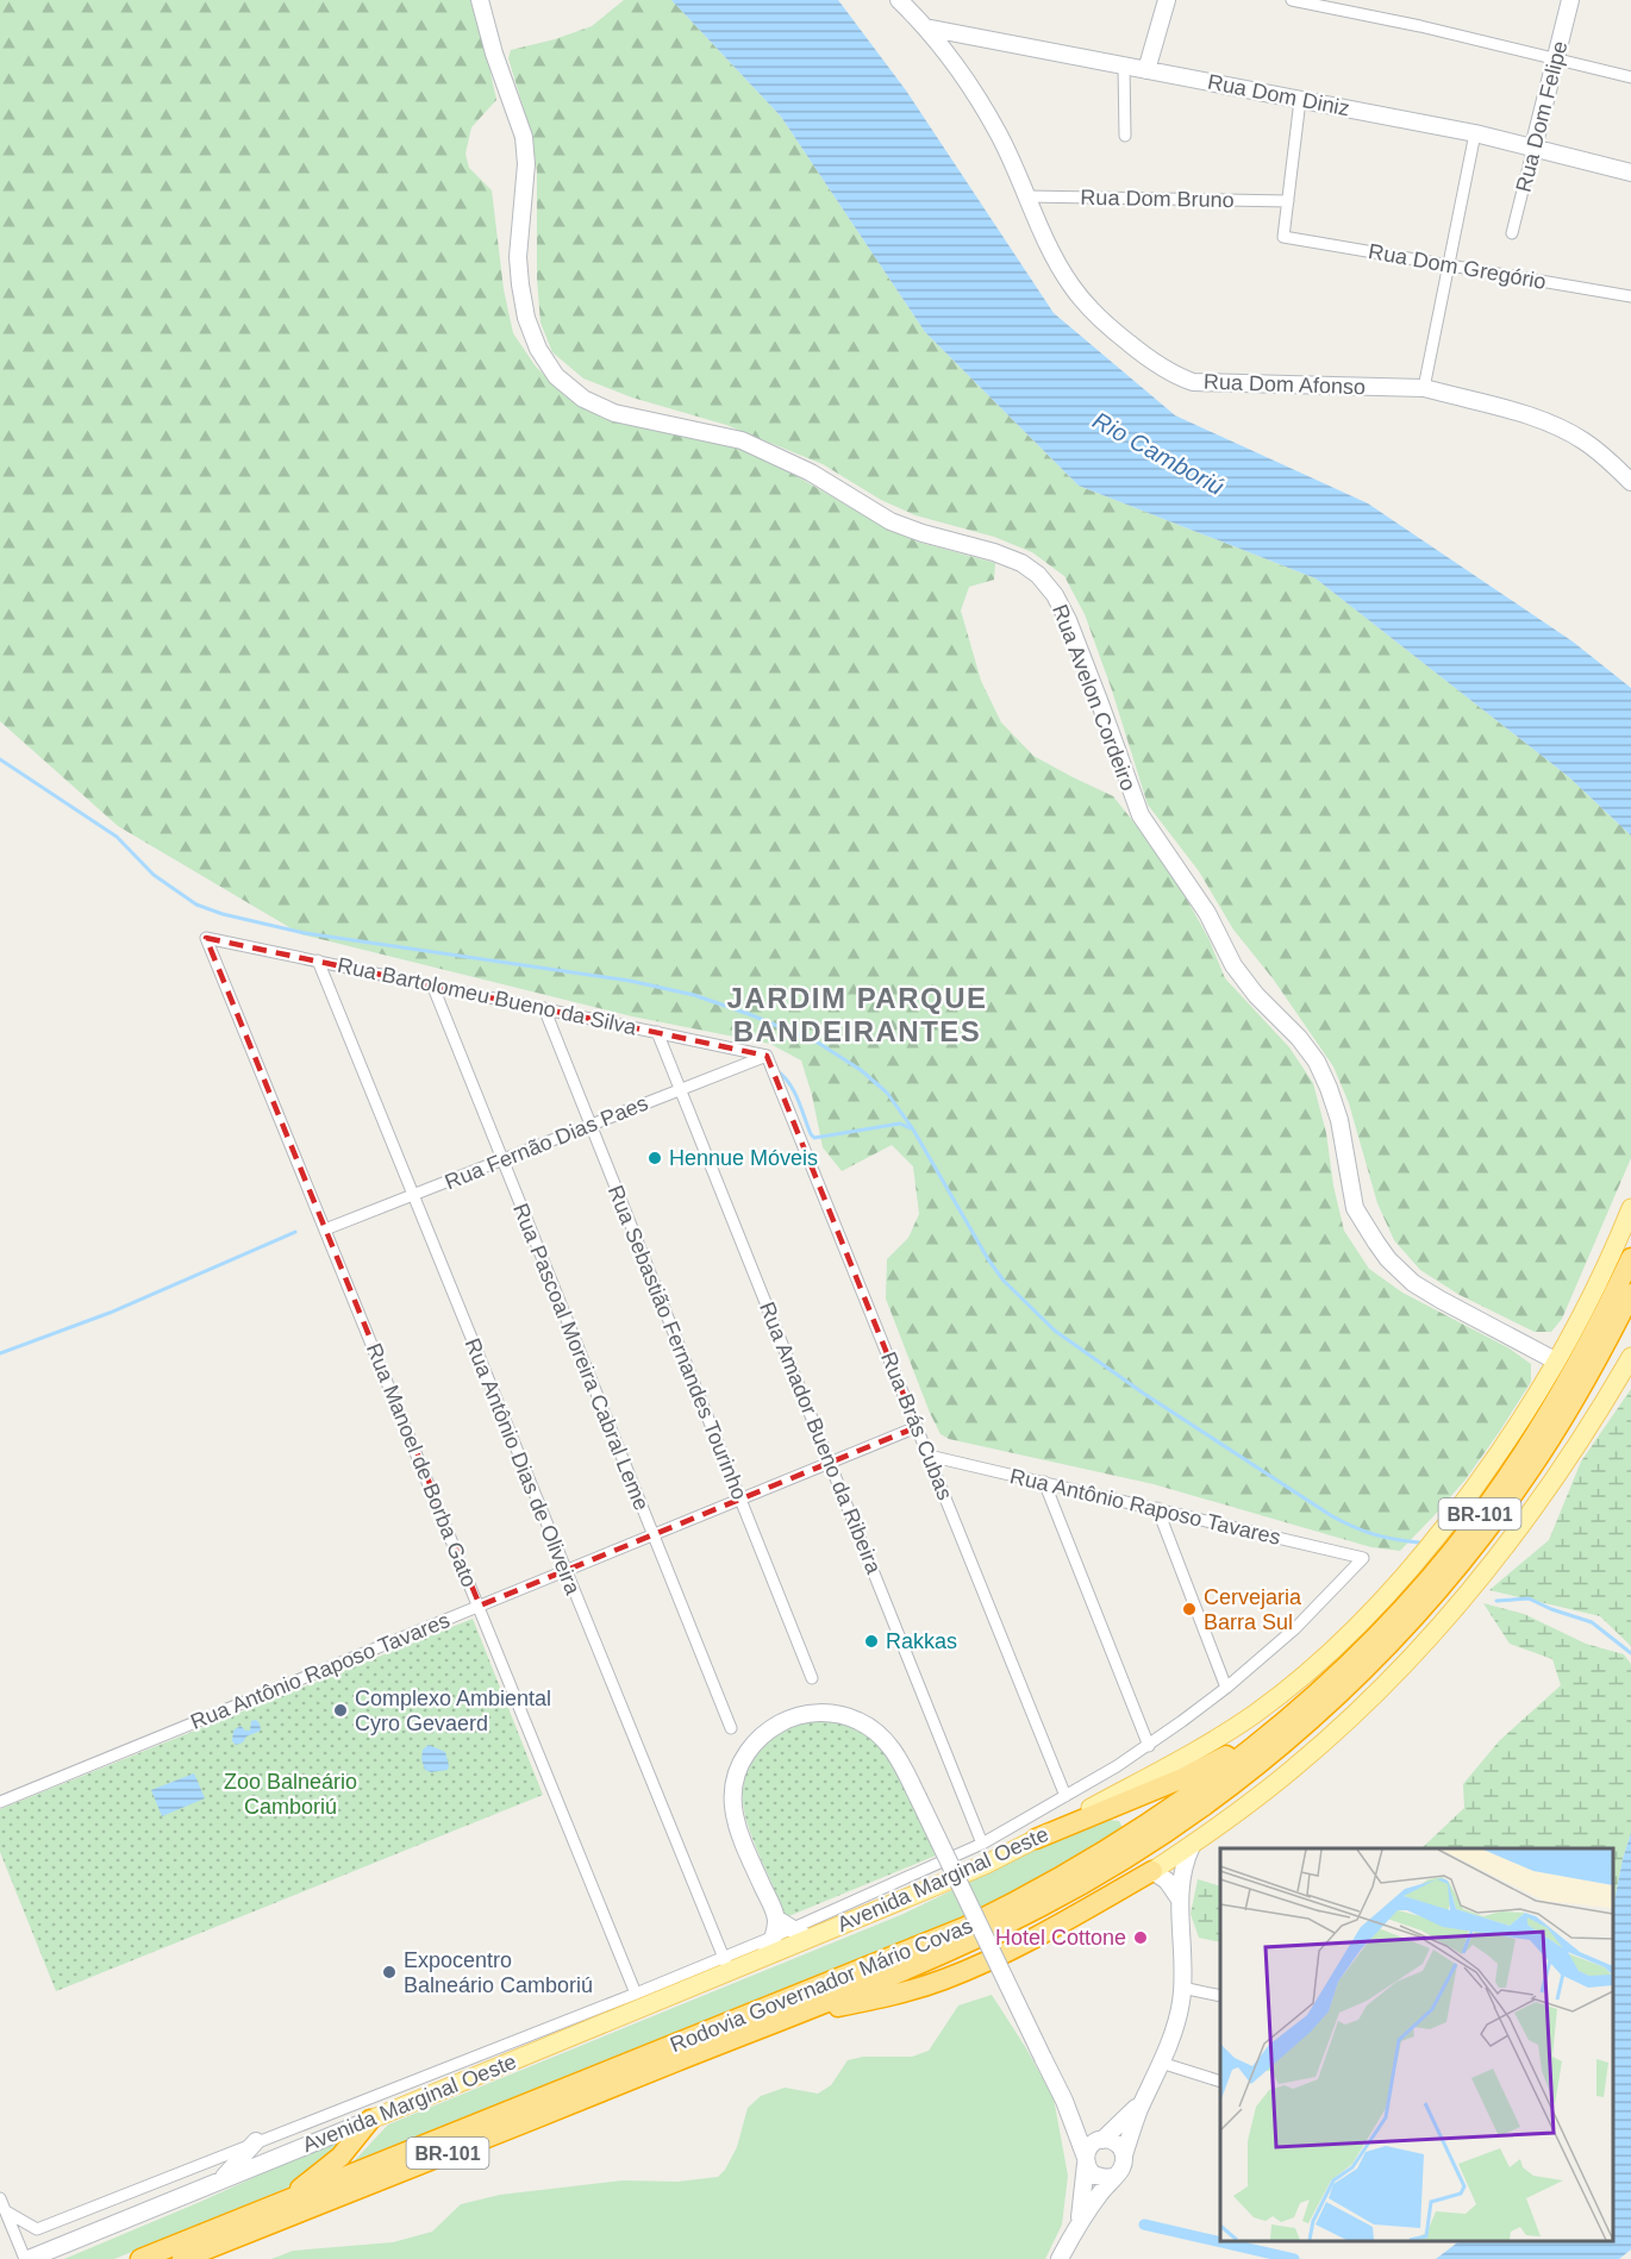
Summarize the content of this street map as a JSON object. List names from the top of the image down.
{
  "streets": {
    "highway": ["BR-101", "Rodovia Governador Mário Covas"],
    "main road": [
      "Rua Dom Diniz",
      "Rua Dom Felipe",
      "Rua Dom Afonso",
      "Rua Avelon Cordeiro",
      "Avenida Marginal Oeste"
    ],
    "street": [
      "Rua Dom Bruno",
      "Rua Dom Gregório",
      "Rua Bartolomeu Bueno da Silva",
      "Rua Fernão Dias Paes",
      "Rua Sebastião Fernandes Tourinho",
      "Rua Pascoal Moreira Cabral Leme",
      "Rua Brás Cubas",
      "Rua Amador Bueno da Ribeira",
      "Rua Manoel de Borba Gato",
      "Rua Antônio Dias de Oliveira",
      "Rua Antônio Raposo Tavares"
    ]
  },
  "crossings": [
    ["Rua Dom Diniz", "Rua Dom Felipe"],
    ["Rua Dom Diniz", "Rua Dom Afonso"],
    ["Rua Dom Bruno", "Rua Dom Gregório"],
    ["Rua Dom Bruno", "Rua Dom Afonso"],
    ["Rua Avelon Cordeiro", "Avenida Marginal Oeste"],
    ["Rua Bartolomeu Bueno da Silva", "Rua Fernão Dias Paes"],
    ["Rua Bartolomeu Bueno da Silva", "Rua Sebastião Fernandes Tourinho"],
    ["Rua Bartolomeu Bueno da Silva", "Rua Pascoal Moreira Cabral Leme"],
    ["Rua Bartolomeu Bueno da Silva", "Rua Brás Cubas"],
    ["Rua Bartolomeu Bueno da Silva", "Rua Amador Bueno da Ribeira"],
    ["Rua Bartolomeu Bueno da Silva", "Rua Manoel de Borba Gato"],
    ["Rua Bartolomeu Bueno da Silva", "Rua Antônio Dias de Oliveira"],
    ["Rua Fernão Dias Paes", "Rua Sebastião Fernandes Tourinho"],
    ["Rua Fernão Dias Paes", "Rua Pascoal Moreira Cabral Leme"],
    ["Rua Fernão Dias Paes", "Rua Brás Cubas"],
    ["Rua Fernão Dias Paes", "Rua Amador Bueno da Ribeira"],
    ["Rua Fernão Dias Paes", "Rua Manoel de Borba Gato"],
    ["Rua Fernão Dias Paes", "Rua Antônio Dias de Oliveira"],
    ["Rua Sebastião Fernandes Tourinho", "Rua Antônio Raposo Tavares"],
    ["Rua Pascoal Moreira Cabral Leme", "Rua Antônio Raposo Tavares"],
    ["Rua Brás Cubas", "Rua Antônio Raposo Tavares"],
    ["Rua Amador Bueno da Ribeira", "Rua Antônio Raposo Tavares"],
    ["Rua Manoel de Borba Gato", "Rua Antônio Raposo Tavares"],
    ["Rua Antônio Dias de Oliveira", "Rua Antônio Raposo Tavares"],
    ["Rua Antônio Dias de Oliveira", "Avenida Marginal Oeste"]
  ],
  "districts": ["JARDIM PARQUE BANDEIRANTES"],
  "water": ["Rio Camboriú"],
  "parks": ["Zoo Balneário Camboriú"],
  "places": [
    "Hennue Móveis",
    "Cervejaria Barra Sul",
    "Rakkas",
    "Complexo Ambiental Cyro Gevaerd",
    "Hotel Cottone",
    "Expocentro Balneário Camboriú"
  ]
}
